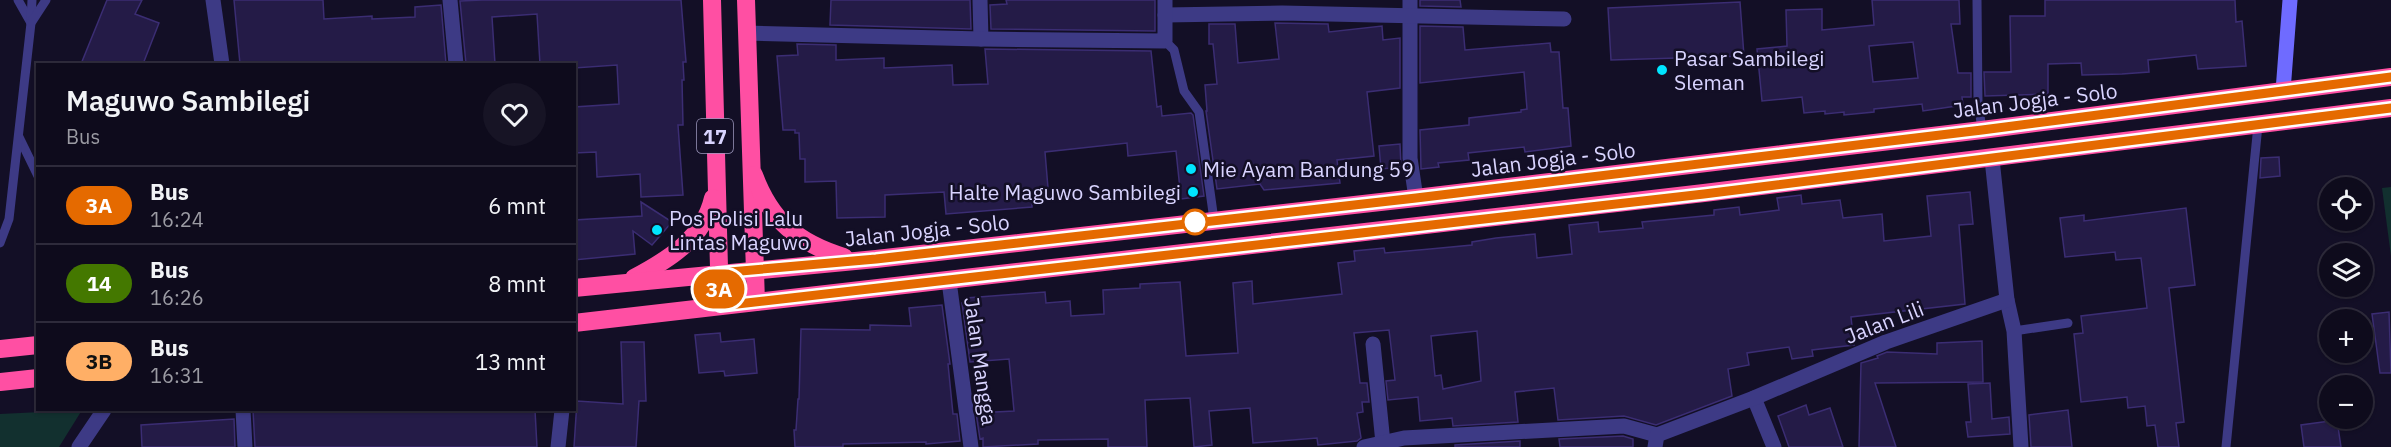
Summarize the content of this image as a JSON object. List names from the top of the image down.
{
  "streets": {
    "highway": ["Jalan Jogja - Solo", "17"],
    "street": ["Jalan Lili", "Jalan Mangga"]
  },
  "crossings": [
    ["Jalan Jogja - Solo", "17"]
  ],
  "places": [
    "Pasar Sambilegi Sleman",
    "Mie Ayam Bandung 59",
    "Halte Maguwo Sambilegi",
    "Pos Polisi Lalu Lintas Maguwo"
  ],
  "lines": ["bus line 3A"],
  "page": {
    "on_map": "3A",
    "heading": ["Maguwo Sambilegi", "Bus"],
    "list": [
      {
        "mark": "3A",
        "name": "Bus",
        "note": "16:24",
        "value": "6 mnt"
      },
      {
        "mark": "14",
        "name": "Bus",
        "note": "16:26",
        "value": "8 mnt"
      },
      {
        "mark": "3B",
        "name": "Bus",
        "note": "16:31",
        "value": "13 mnt"
      }
    ],
    "map_buttons": ["+", "−"]
  }
}
